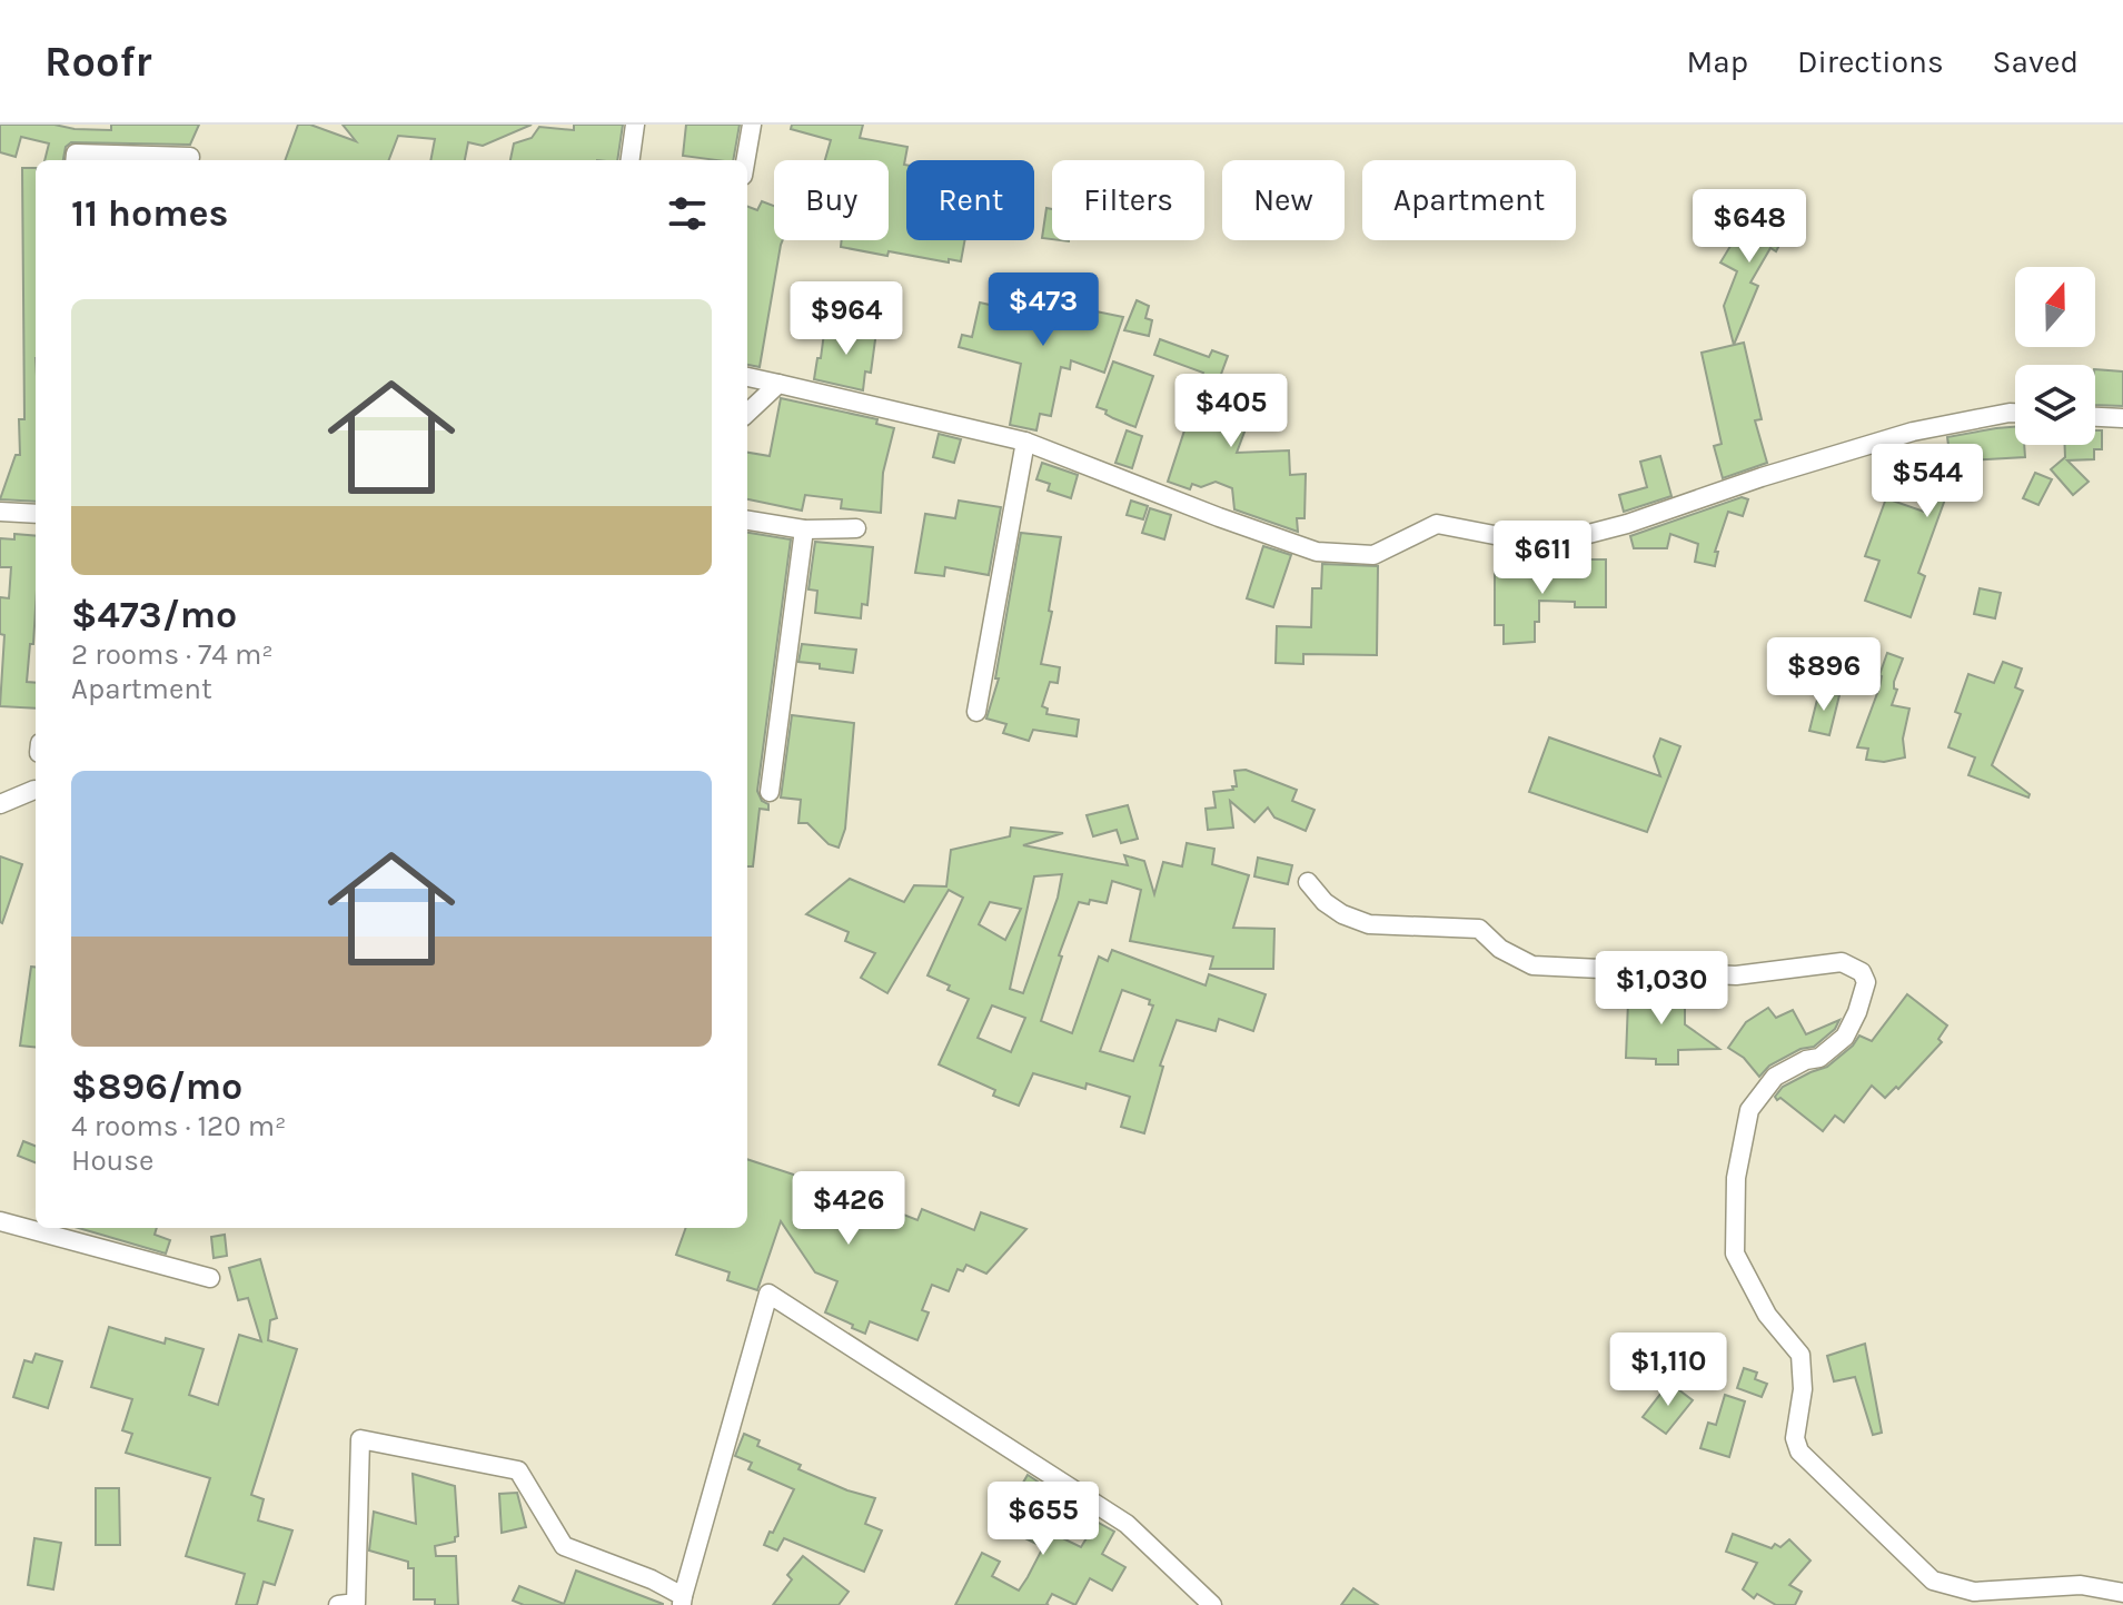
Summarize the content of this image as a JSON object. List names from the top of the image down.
{
  "north": "top",
  "page": {
    "header": "Roofr",
    "nav": ["Map", "Directions", "Saved"],
    "chip": [
      "Buy",
      "Rent",
      "Filters",
      "New",
      "Apartment"
    ],
    "heading": "11 homes",
    "price": [
      "$648",
      "$473",
      "$964",
      "$405",
      "$544",
      "$611",
      "$896",
      "$1,030",
      "$426",
      "$1,110",
      "$655"
    ],
    "list": [
      {
        "name": "$473/mo",
        "note": "2 rooms · 74 m² · Apartment"
      },
      {
        "name": "$896/mo",
        "note": "4 rooms · 120 m² · House"
      }
    ]
  }
}
